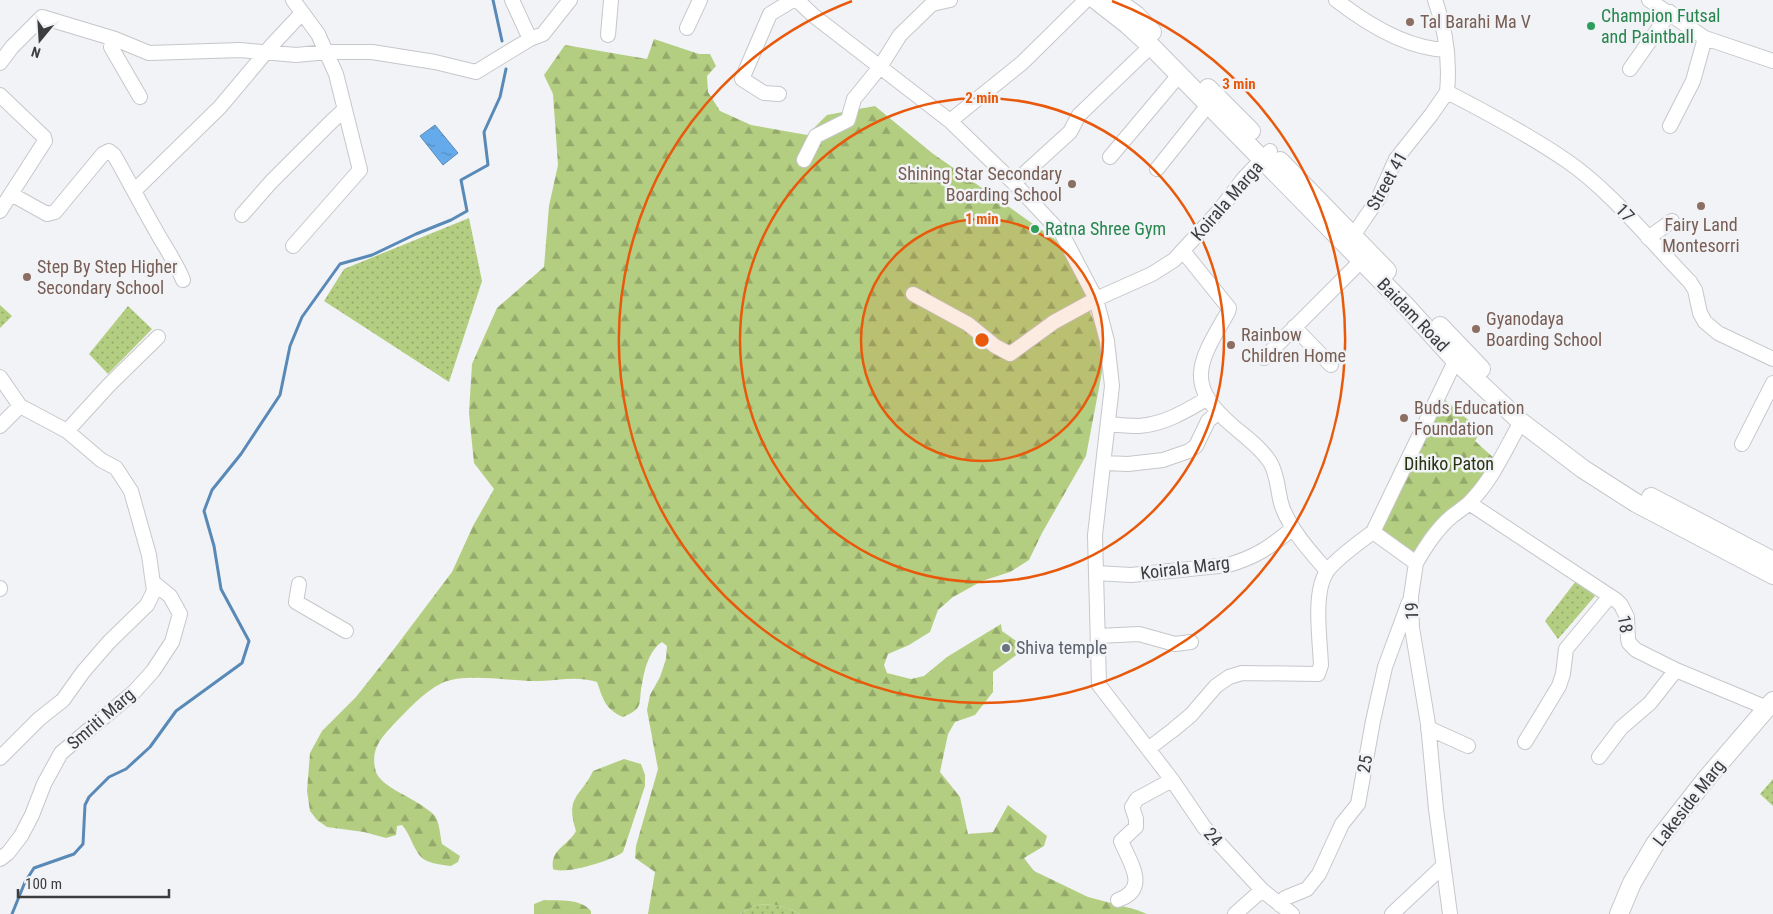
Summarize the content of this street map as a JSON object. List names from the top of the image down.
{
  "streets": {
    "main road": ["Baidam Road", "Lakeside Marg"],
    "street": [
      "Street 41",
      "Koirala Marga",
      "17",
      "Koirala Marg",
      "19",
      "18",
      "Smriti Marg",
      "25",
      "24"
    ]
  },
  "crossings": [
    ["Street 41", "17"],
    ["Street 41", "Baidam Road"],
    ["Koirala Marga", "Baidam Road"],
    ["19", "25"],
    ["18", "Lakeside Marg"],
    ["25", "24"]
  ],
  "parks": ["Dihiko Paton"],
  "places": [
    "Tal Barahi Ma V",
    "Champion Futsal and Paintball",
    "Shining Star Secondary Boarding School",
    "Fairy Land Montesorri",
    "Ratna Shree Gym",
    "Step By Step Higher Secondary School",
    "Gyanodaya Boarding School",
    "Rainbow Children Home",
    "Buds Education Foundation",
    "Shiva temple"
  ],
  "scale_bar": "100 m",
  "north": "bottom",
  "rings": ["3 min", "2 min", "1 min"]
}
